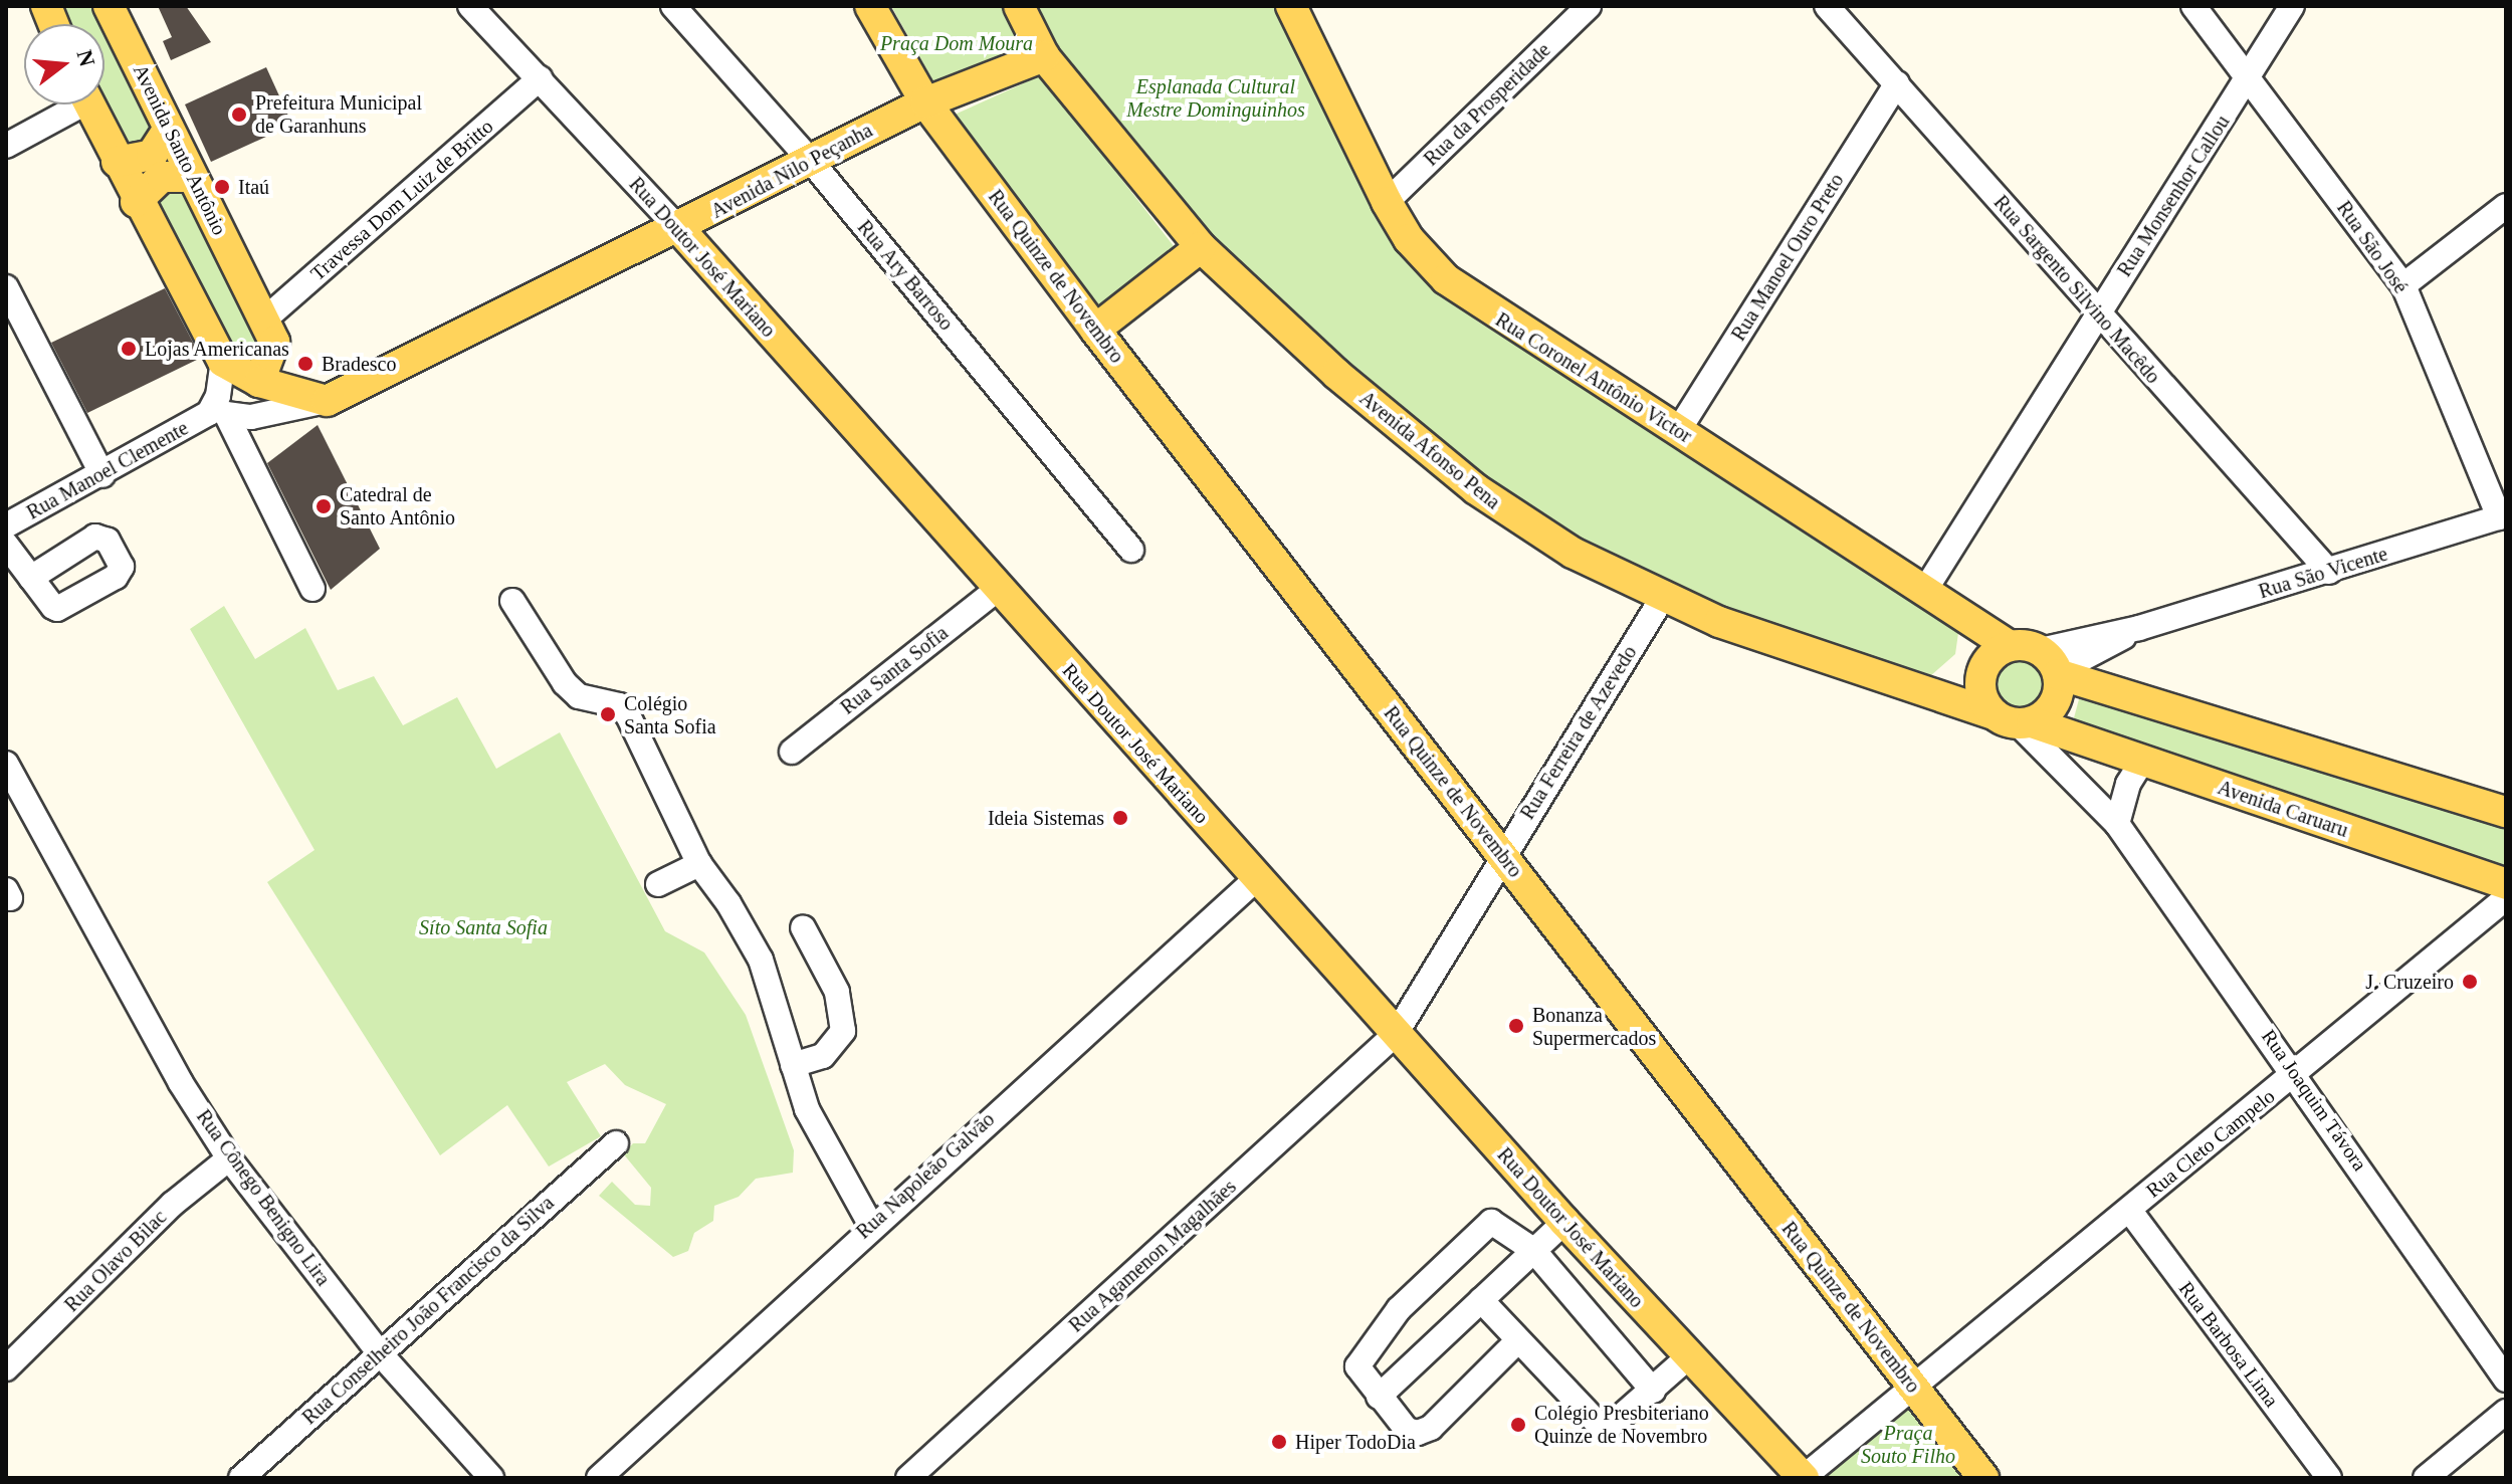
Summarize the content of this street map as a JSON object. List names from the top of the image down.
{
  "streets": {
    "main road": [
      "Avenida Santo Antônio",
      "Avenida Nilo Peçanha",
      "Rua Doutor José Mariano",
      "Rua Quinze de Novembro",
      "Rua Coronel Antônio Victor",
      "Avenida Afonso Pena",
      "Avenida Caruaru"
    ],
    "street": [
      "Rua da Prosperidade",
      "Rua Monsenhor Callou",
      "Travessa Dom Luiz de Britto",
      "Rua São José",
      "Rua Manoel Ouro Preto",
      "Rua Ary Barroso",
      "Rua Sargento Silvino Macêdo",
      "Rua Manoel Clemente",
      "Rua São Vicente",
      "Rua Santa Sofia",
      "Rua Ferreira de Azevedo",
      "Rua Joaquim Távora",
      "Rua Cleto Campelo",
      "Rua Napoleão Galvão",
      "Rua Cônego Benigno Lira",
      "Rua Agamenon Magalhães",
      "Rua Olavo Bilac",
      "Rua Conselheiro João Francisco da Silva",
      "Rua Barbosa Lima"
    ]
  },
  "crossings": [
    ["Rua da Prosperidade", "Rua Coronel Antônio Victor"],
    ["Avenida Santo Antônio", "Travessa Dom Luiz de Britto"],
    ["Avenida Santo Antônio", "Rua Manoel Clemente"],
    ["Avenida Nilo Peçanha", "Rua Doutor José Mariano"],
    ["Avenida Nilo Peçanha", "Rua Ary Barroso"],
    ["Avenida Nilo Peçanha", "Rua Quinze de Novembro"],
    ["Avenida Nilo Peçanha", "Avenida Afonso Pena"],
    ["Rua Monsenhor Callou", "Rua São José"],
    ["Rua Monsenhor Callou", "Rua Sargento Silvino Macêdo"],
    ["Rua Monsenhor Callou", "Rua Coronel Antônio Victor"],
    ["Travessa Dom Luiz de Britto", "Rua Doutor José Mariano"],
    ["Rua São José", "Rua São Vicente"],
    ["Rua Doutor José Mariano", "Rua Santa Sofia"],
    ["Rua Doutor José Mariano", "Rua Ferreira de Azevedo"],
    ["Rua Doutor José Mariano", "Rua Cleto Campelo"],
    ["Rua Doutor José Mariano", "Rua Napoleão Galvão"],
    ["Rua Doutor José Mariano", "Rua Agamenon Magalhães"],
    ["Rua Manoel Ouro Preto", "Rua Sargento Silvino Macêdo"],
    ["Rua Manoel Ouro Preto", "Rua Coronel Antônio Victor"],
    ["Rua Quinze de Novembro", "Rua Ferreira de Azevedo"],
    ["Rua Quinze de Novembro", "Rua Cleto Campelo"],
    ["Rua Sargento Silvino Macêdo", "Rua São Vicente"],
    ["Rua Coronel Antônio Victor", "Avenida Afonso Pena"],
    ["Rua Coronel Antônio Victor", "Rua São Vicente"],
    ["Rua Coronel Antônio Victor", "Rua Joaquim Távora"],
    ["Avenida Afonso Pena", "Rua São Vicente"],
    ["Avenida Afonso Pena", "Rua Ferreira de Azevedo"],
    ["Avenida Afonso Pena", "Avenida Caruaru"],
    ["Avenida Afonso Pena", "Rua Joaquim Távora"],
    ["Rua São Vicente", "Rua Joaquim Távora"],
    ["Rua Ferreira de Azevedo", "Rua Agamenon Magalhães"],
    ["Rua Joaquim Távora", "Rua Cleto Campelo"],
    ["Rua Cleto Campelo", "Rua Barbosa Lima"],
    ["Rua Cônego Benigno Lira", "Rua Olavo Bilac"],
    ["Rua Cônego Benigno Lira", "Rua Conselheiro João Francisco da Silva"]
  ],
  "parks": [
    "Praça Dom Moura",
    "Esplanada Cultural Mestre Dominguinhos",
    "Síto Santa Sofia",
    "Praça Souto Filho"
  ],
  "places": [
    "Prefeitura Municipal de Garanhuns",
    "Itaú",
    "Lojas Americanas",
    "Bradesco",
    "Catedral de Santo Antônio",
    "Colégio Santa Sofia",
    "Ideia Sistemas",
    "J. Cruzeiro",
    "Bonanza Supermercados",
    "Colégio Presbiteriano Quinze de Novembro",
    "Hiper TodoDia"
  ],
  "north": "right"
}
